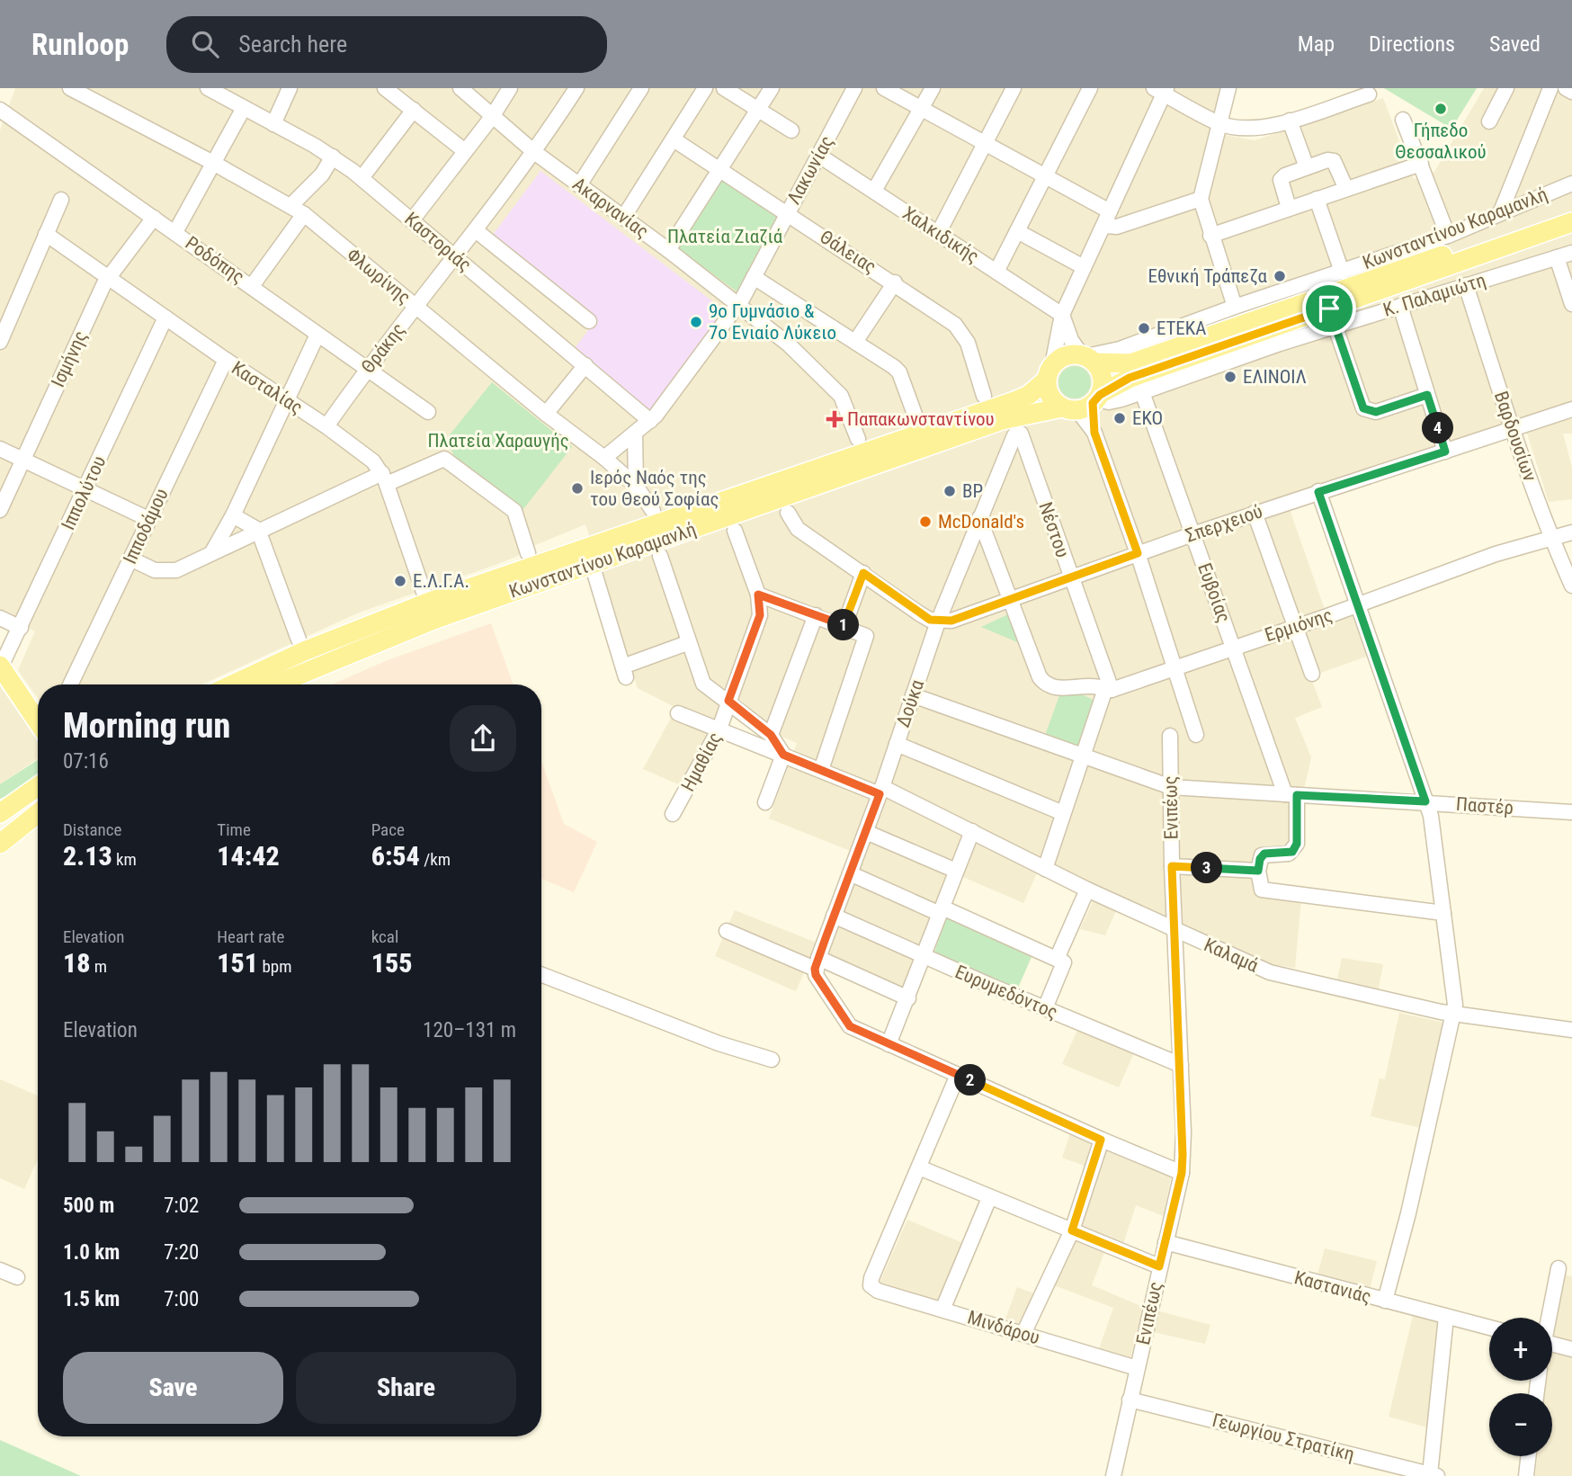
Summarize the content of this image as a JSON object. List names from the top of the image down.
{
  "streets": {
    "main road": ["Κωνσταντίνου Καραμανλή"],
    "street": [
      "Λακωνίας",
      "Ακαρνανίας",
      "Χαλκιδικής",
      "Καστοριάς",
      "Θάλειας",
      "Ροδόπης",
      "Φλωρίνης",
      "Κ. Παλαμιώτη",
      "Θράκης",
      "Ισμήνης",
      "Κασταλίας",
      "Βαρδουσίων",
      "Ιππολύτου",
      "Σπερχειού",
      "Ιπποδάμου",
      "Νέστου",
      "Ευβοίας",
      "Ερμιόνης",
      "Δούκα",
      "Ημαθίας",
      "Παστέρ",
      "Ενιπέως",
      "Καλαμά",
      "Ευρυμεδόντος",
      "Καστανιάς",
      "Μινδάρου",
      "Γεωργίου Στρατίκη"
    ]
  },
  "crossings": [
    ["Λακωνίας", "Ακαρνανίας"],
    ["Λακωνίας", "Χαλκιδικής"],
    ["Λακωνίας", "Καστοριάς"],
    ["Λακωνίας", "Θάλειας"],
    ["Λακωνίας", "Φλωρίνης"],
    ["Ακαρνανίας", "Θράκης"],
    ["Κωνσταντίνου Καραμανλή", "Φλωρίνης"],
    ["Κωνσταντίνου Καραμανλή", "Κ. Παλαμιώτη"],
    ["Καστοριάς", "Θράκης"],
    ["Ροδόπης", "Θράκης"],
    ["Ροδόπης", "Ισμήνης"],
    ["Φλωρίνης", "Θράκης"],
    ["Κ. Παλαμιώτη", "Βαρδουσίων"],
    ["Κ. Παλαμιώτη", "Ευβοίας"],
    ["Θράκης", "Κασταλίας"],
    ["Ισμήνης", "Κασταλίας"],
    ["Κασταλίας", "Ιππολύτου"],
    ["Κασταλίας", "Ιπποδάμου"],
    ["Βαρδουσίων", "Σπερχειού"],
    ["Βαρδουσίων", "Ερμιόνης"],
    ["Σπερχειού", "Νέστου"],
    ["Σπερχειού", "Ευβοίας"],
    ["Σπερχειού", "Δούκα"],
    ["Νέστου", "Ερμιόνης"],
    ["Νέστου", "Δούκα"],
    ["Ευβοίας", "Ερμιόνης"],
    ["Ευβοίας", "Παστέρ"],
    ["Δούκα", "Παστέρ"],
    ["Δούκα", "Καλαμά"],
    ["Δούκα", "Ευρυμεδόντος"],
    ["Ημαθίας", "Καλαμά"],
    ["Παστέρ", "Ενιπέως"],
    ["Ενιπέως", "Καλαμά"],
    ["Ενιπέως", "Ευρυμεδόντος"],
    ["Ενιπέως", "Καστανιάς"],
    ["Ενιπέως", "Μινδάρου"],
    ["Ενιπέως", "Γεωργίου Στρατίκη"]
  ],
  "parks": ["Πλατεία Ζιαζιά", "Πλατεία Χαραυγής"],
  "places": {
    "other": [
      "Γήπεδο Θεσσαλικού",
      "Εθνική Τράπεζα",
      "9ο Γυμνάσιο & 7ο Ενιαίο Λύκειο",
      "ΕΤΕΚΑ",
      "ΕΛΙΝΟΙΛ",
      "EKO",
      "Ιερός Ναός της του Θεού Σοφίας",
      "BP",
      "McDonald's",
      "Ε.Λ.Γ.Α."
    ],
    "health": ["Παπακωνσταντίνου"]
  },
  "page": {
    "header": "Runloop",
    "search": "Search here",
    "nav": ["Map", "Directions", "Saved"],
    "pins": [
      "4",
      "1",
      "3",
      "2"
    ],
    "heading": ["Morning run", "07:16"],
    "stats": [
      ["Distance", "2.13 km"],
      ["Time", "14:42"],
      ["Pace", "6:54 /km"],
      ["Elevation", "18 m"],
      ["Heart rate", "151 bpm"],
      ["kcal", "155"]
    ],
    "chart": ["Elevation", "120–131 m"],
    "list": [
      {
        "name": "500 m",
        "note": "7:02"
      },
      {
        "name": "1.0 km",
        "note": "7:20"
      },
      {
        "name": "1.5 km",
        "note": "7:00"
      }
    ],
    "map_buttons": ["+", "−"],
    "buttons": ["Save", "Share"]
  }
}
